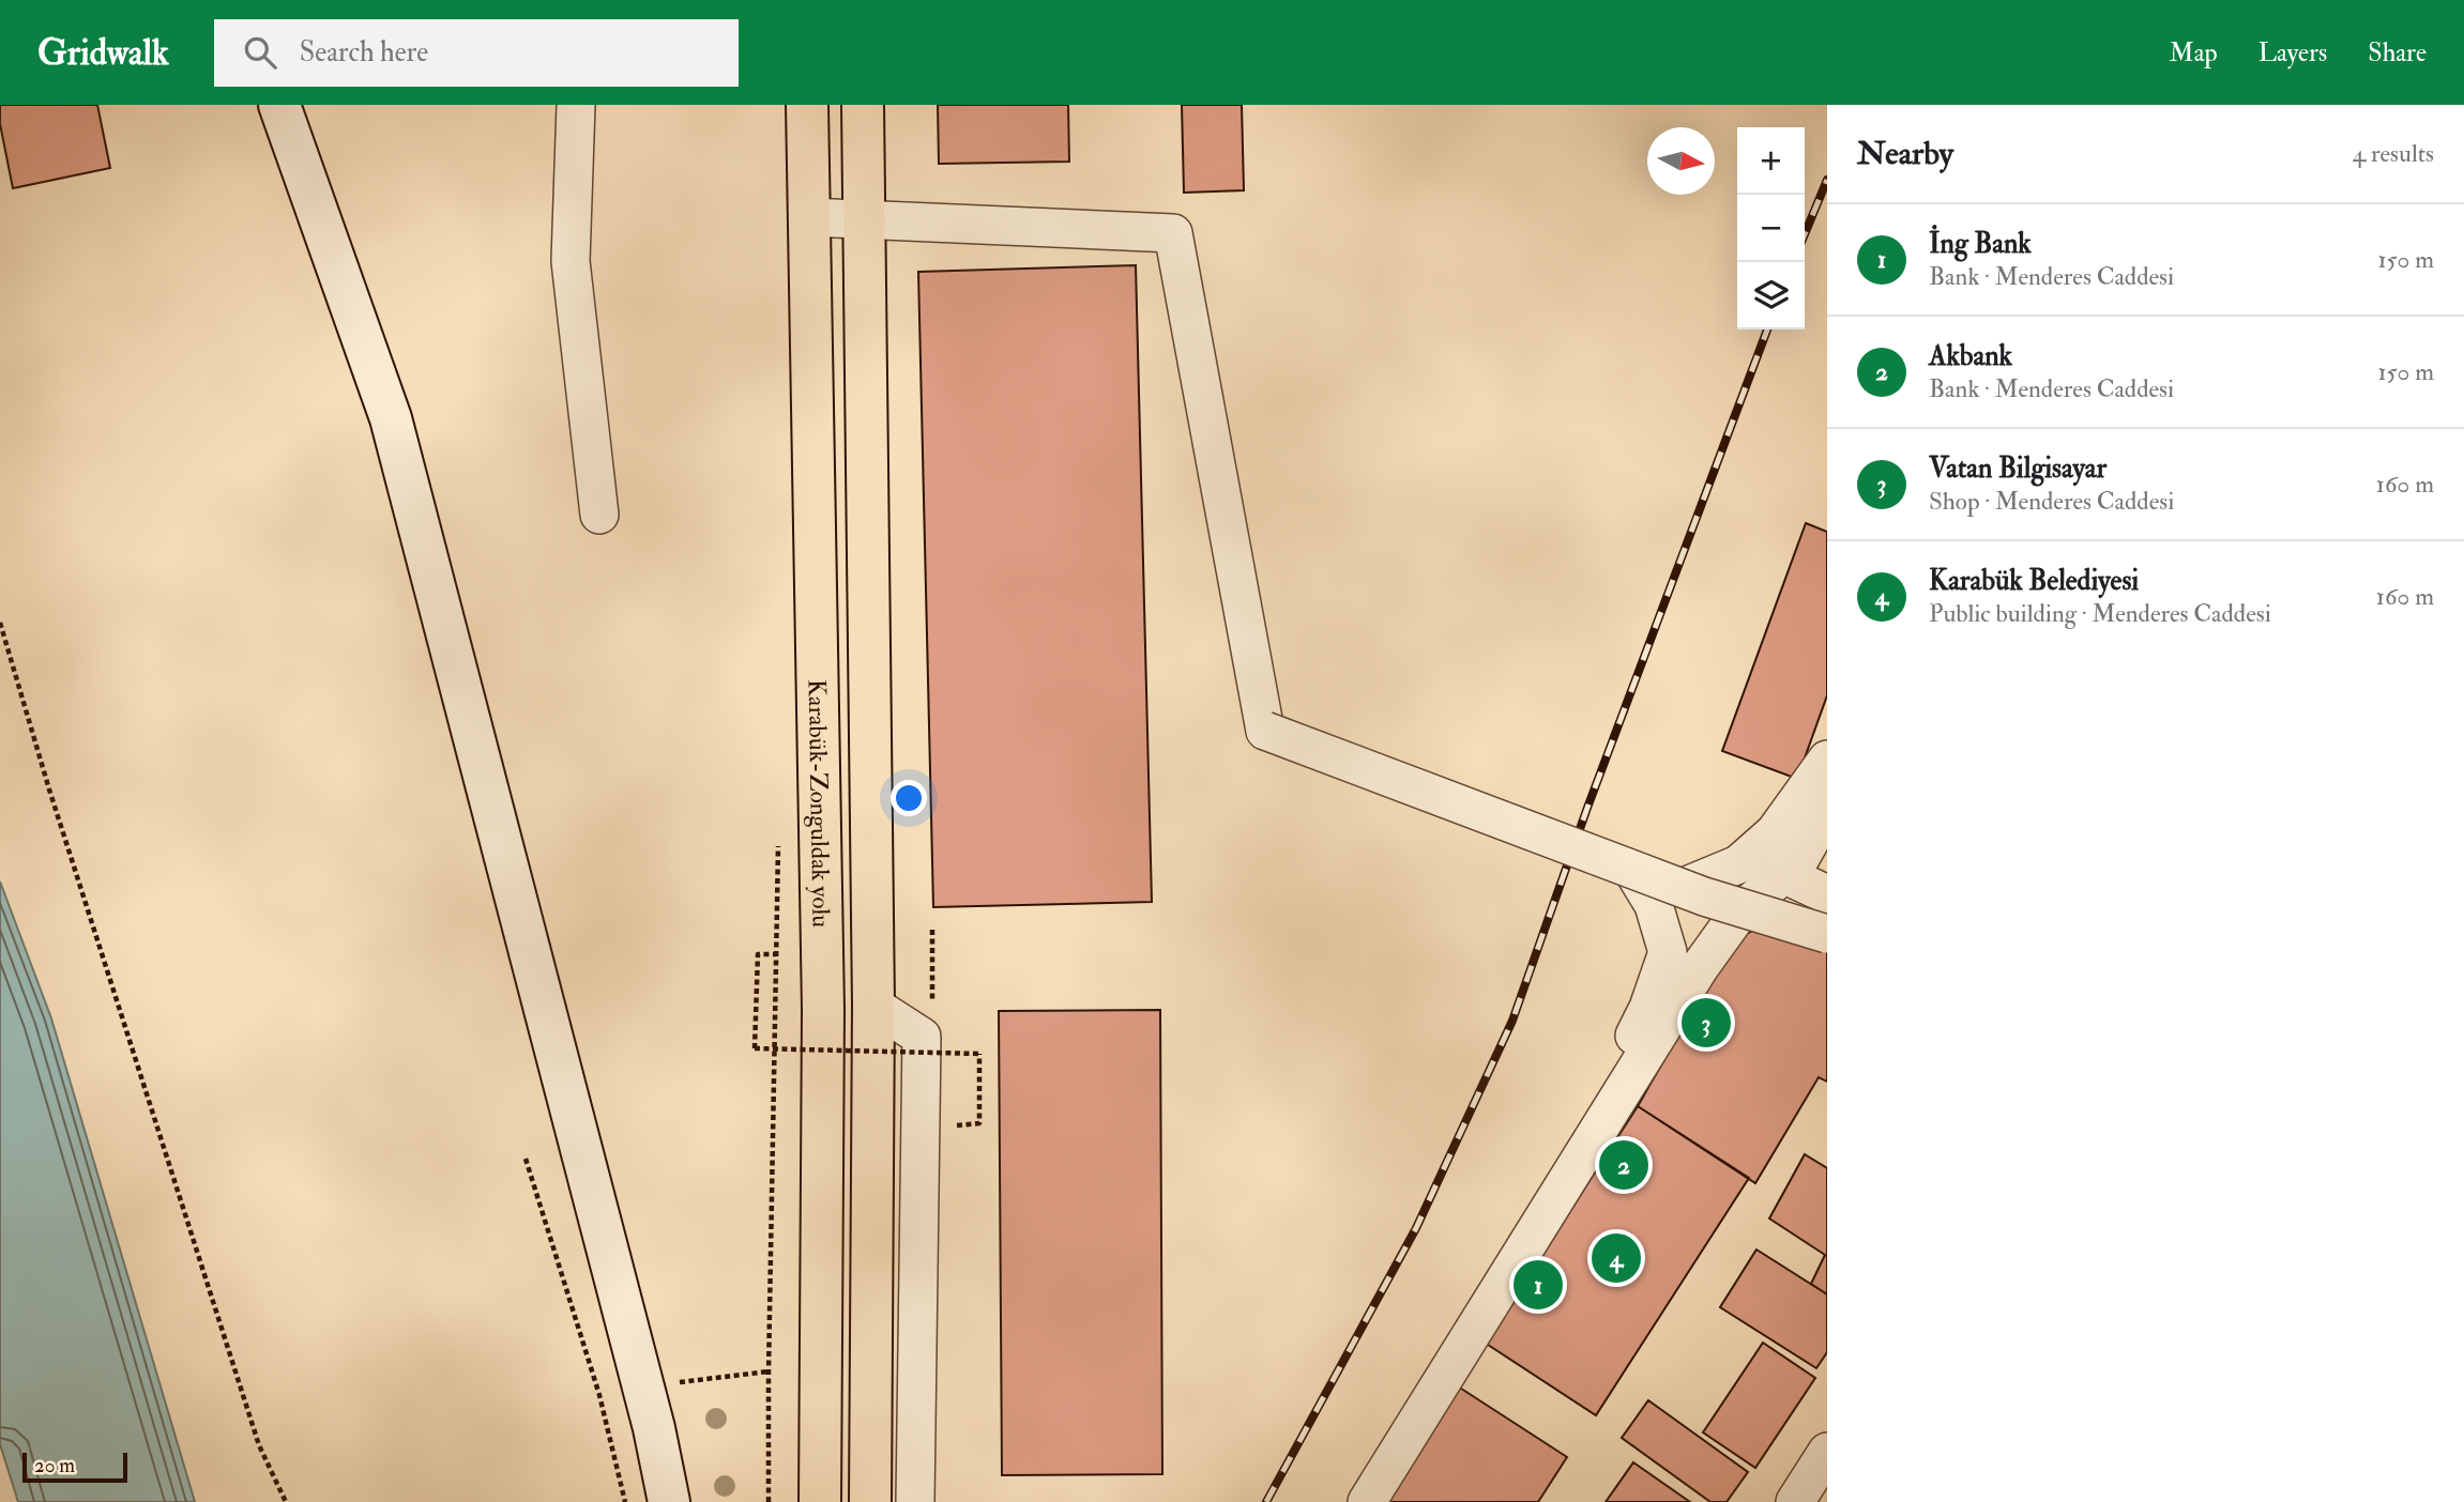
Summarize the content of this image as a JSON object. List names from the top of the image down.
{
  "streets": {
    "highway": ["Karabük-Zonguldak yolu"]
  },
  "scale_bar": "20 m",
  "north": "right",
  "page": {
    "header": "Gridwalk",
    "search": "Search here",
    "nav": ["Map", "Layers", "Share"],
    "heading": ["Nearby", "4 results"],
    "map_buttons": ["+", "−"],
    "list": [
      {
        "mark": "1",
        "name": "İng Bank",
        "note": "Bank · Menderes Caddesi",
        "value": "150 m"
      },
      {
        "mark": "2",
        "name": "Akbank",
        "note": "Bank · Menderes Caddesi",
        "value": "150 m"
      },
      {
        "mark": "3",
        "name": "Vatan Bilgisayar",
        "note": "Shop · Menderes Caddesi",
        "value": "160 m"
      },
      {
        "mark": "4",
        "name": "Karabük Belediyesi",
        "note": "Public building · Menderes Caddesi",
        "value": "160 m"
      }
    ],
    "pins": [
      "3",
      "2",
      "4",
      "1"
    ],
    "scale": "20 m"
  }
}
